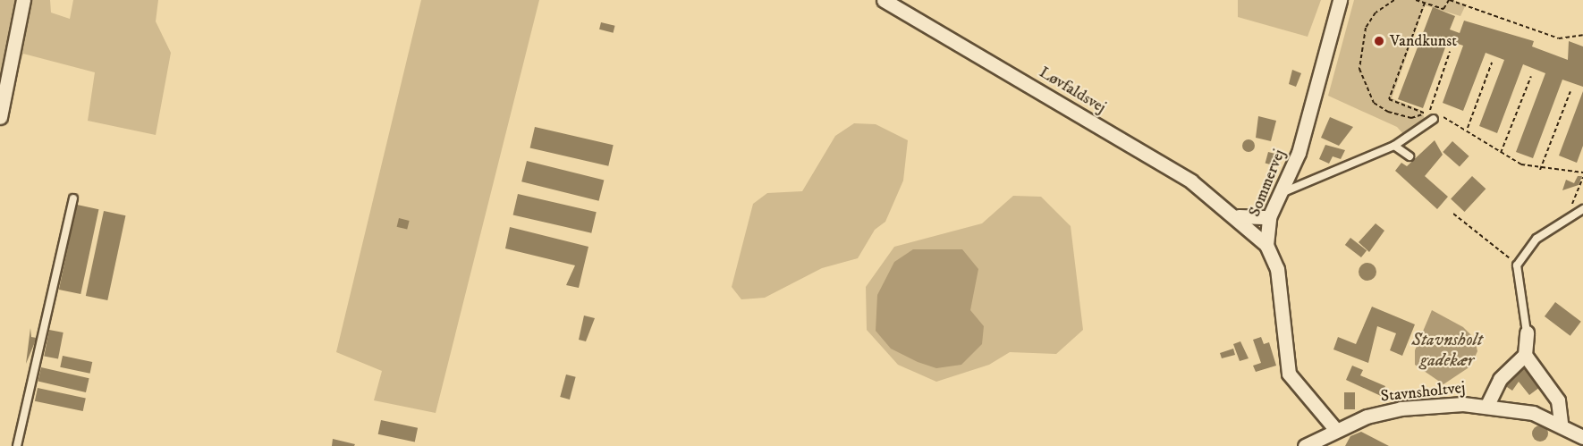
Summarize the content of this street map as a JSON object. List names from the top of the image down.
{
  "streets": {
    "street": ["Løvfaldsvej", "Sommervej", "Stavnsholtvej"]
  },
  "crossings": [
    ["Løvfaldsvej", "Sommervej"],
    ["Sommervej", "Stavnsholtvej"]
  ],
  "water": ["Stavnsholt gadekær"],
  "places": ["Vandkunst"]
}
